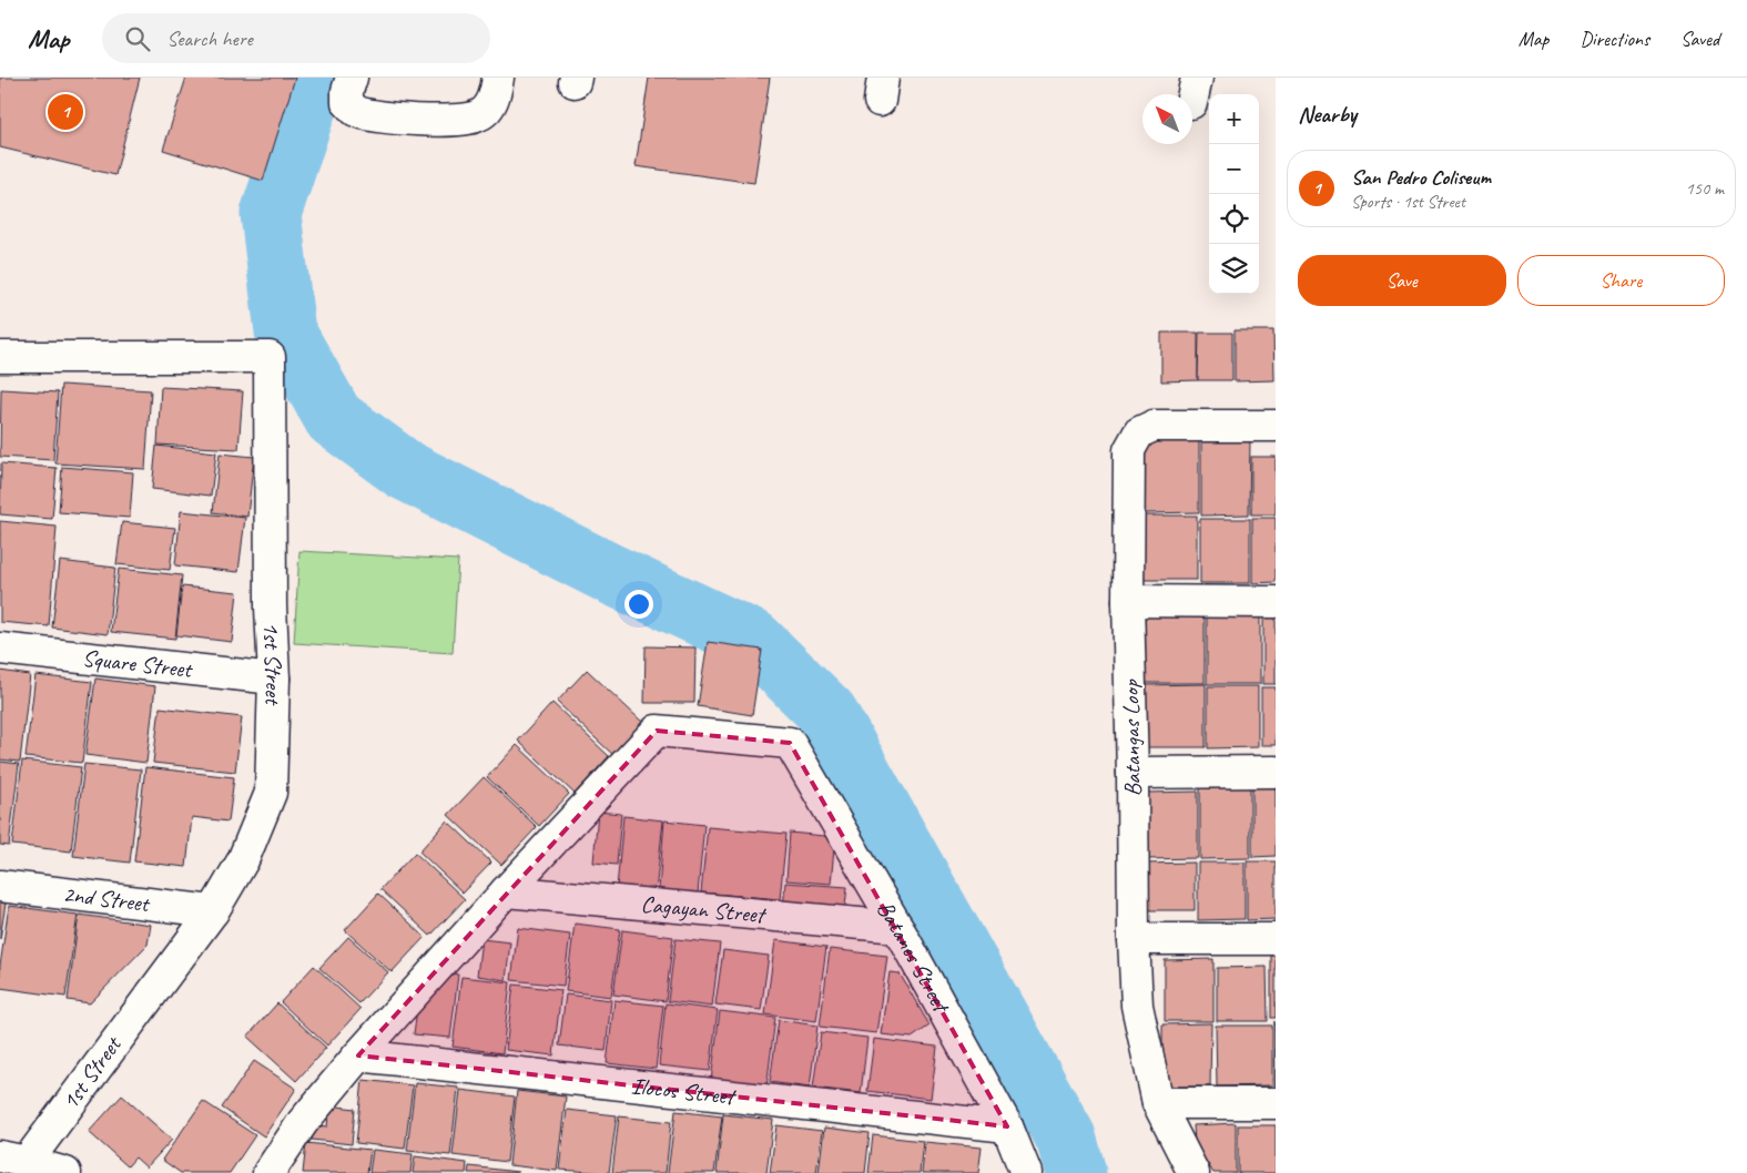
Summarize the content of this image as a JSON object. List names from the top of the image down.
{
  "streets": {
    "street": [
      "Square Street",
      "1st Street",
      "Batangas Loop",
      "2nd Street",
      "Cagayan Street",
      "Batanes Street",
      "Ilocos Street"
    ]
  },
  "crossings": [
    ["Square Street", "1st Street"],
    ["1st Street", "2nd Street"],
    ["Cagayan Street", "Batanes Street"],
    ["Batanes Street", "Ilocos Street"]
  ],
  "north": "top left",
  "page": {
    "header": "Map",
    "search": "Search here",
    "nav": ["Map", "Directions", "Saved"],
    "heading": "Nearby",
    "pins": "1",
    "map_buttons": ["+", "−"],
    "list": [
      {
        "mark": "1",
        "name": "San Pedro Coliseum",
        "note": "Sports · 1st Street",
        "value": "150 m"
      }
    ],
    "buttons": ["Save", "Share"]
  }
}
